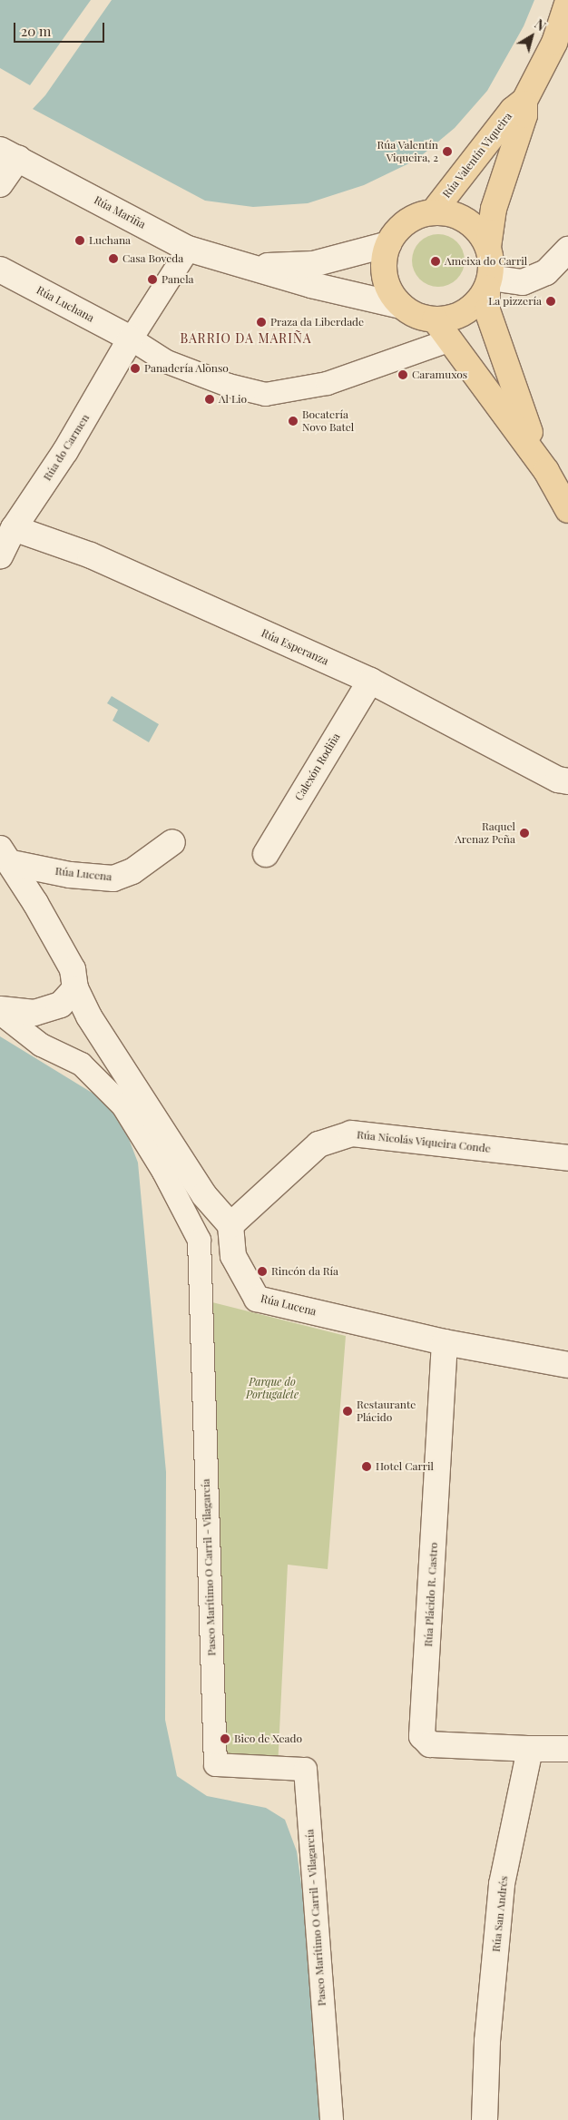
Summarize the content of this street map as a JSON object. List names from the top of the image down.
{
  "streets": {
    "main road": ["Rúa Valentín Viqueira"],
    "street": [
      "Rúa Mariña",
      "Rúa Luchana",
      "Rúa do Carmen",
      "Rúa Esperanza",
      "Calexón Rodiña",
      "Rúa Lucena",
      "Rúa Nicolás Viqueira Conde",
      "Paseo Marítimo O Carril - Vilagarcía",
      "Rúa Plácido R. Castro",
      "Rúa San Andrés"
    ]
  },
  "crossings": [
    ["Rúa Valentín Viqueira", "Rúa Mariña"],
    ["Rúa Luchana", "Rúa do Carmen"],
    ["Rúa do Carmen", "Rúa Esperanza"],
    ["Rúa Esperanza", "Calexón Rodiña"],
    ["Rúa Lucena", "Rúa Nicolás Viqueira Conde"],
    ["Rúa Lucena", "Rúa Plácido R. Castro"],
    ["Rúa Plácido R. Castro", "Rúa San Andrés"]
  ],
  "districts": ["BARRIO DA MARIÑA"],
  "parks": ["Parque do Portugalete"],
  "places": [
    "Rúa Valentín Viqueira, 2",
    "Luchana",
    "Casa Boveda",
    "Ameixa do Carril",
    "Panela",
    "La pizzería",
    "Praza da Liberdade",
    "Panadería Alonso",
    "Caramuxos",
    "Al Lio",
    "Bocatería Novo Batel",
    "Raquel Arenaz Peña",
    "Rincón da Ría",
    "Restaurante Plácido",
    "Hotel Carril",
    "Bico de Xeado"
  ],
  "scale_bar": "20 m",
  "north": "top right"
}
